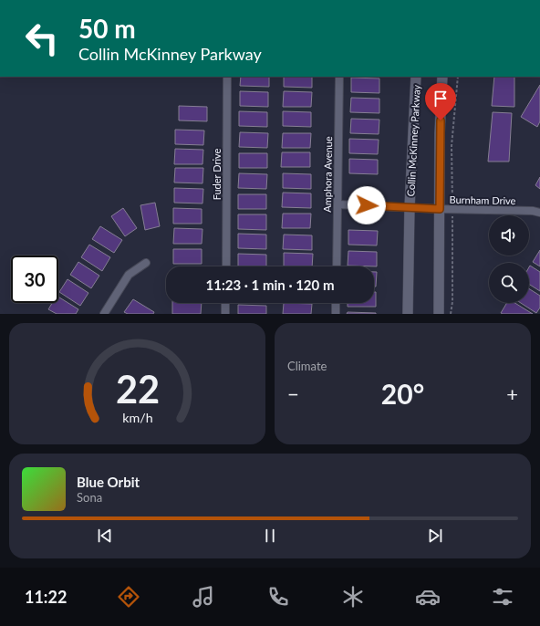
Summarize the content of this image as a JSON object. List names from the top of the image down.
{
  "streets": {
    "street": [
      "Collin McKinney Parkway",
      "Fuder Drive",
      "Amphora Avenue",
      "Burnham Drive"
    ]
  },
  "crossings": [
    ["Collin McKinney Parkway", "Burnham Drive"],
    ["Amphora Avenue", "Burnham Drive"]
  ],
  "page": {
    "turn": ["50 m", "Collin McKinney Parkway"],
    "limit": "30",
    "trip": "11:23 · 1 min · 120 m",
    "tile": "Climate",
    "heat": ["−", "20°", "+"],
    "song": ["Blue Orbit", "Sona"],
    "tabs": "11:22",
    "gauge": ["22", "km/h"]
  }
}
